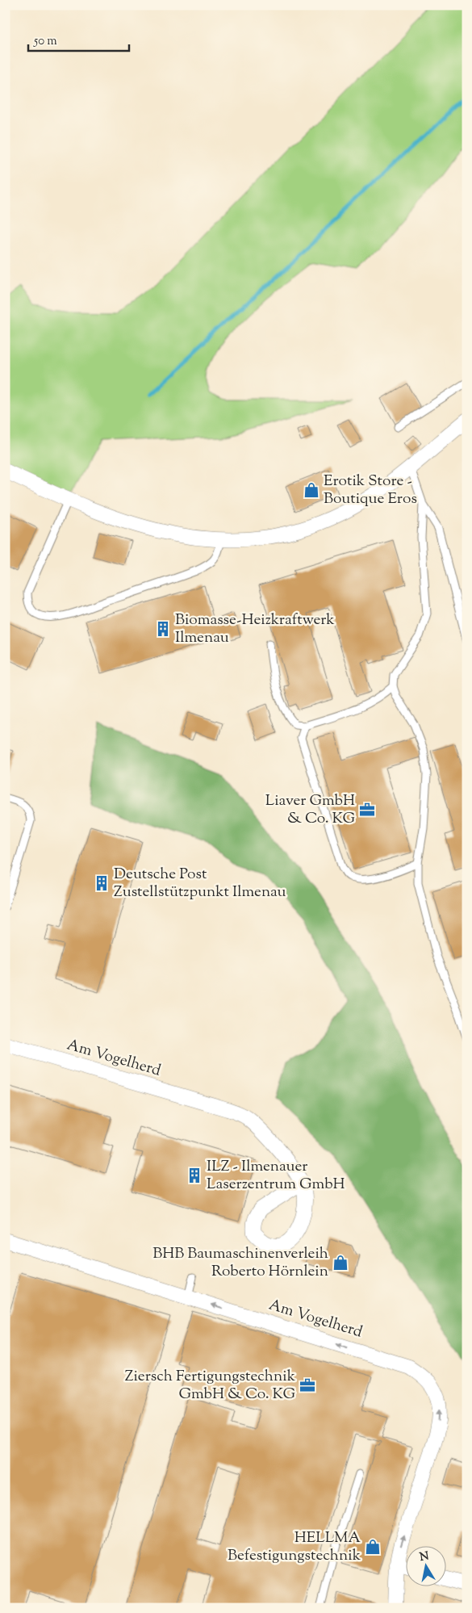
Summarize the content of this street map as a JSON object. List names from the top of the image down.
{
  "streets": {
    "street": ["Am Vogelherd"]
  },
  "places": {
    "shop": ["Erotik Store - Boutique Eros", "BHB Baumaschinenverleih Roberto Hörnlein", "HELLMA Befestigungstechnik"],
    "building": ["Biomasse-Heizkraftwerk Ilmenau", "Deutsche Post Zustellstützpunkt Ilmenau", "ILZ - Ilmenauer Laserzentrum GmbH"],
    "office": ["Liaver GmbH & Co. KG", "Ziersch Fertigungstechnik GmbH & Co. KG"]
  },
  "scale_bar": "50 m",
  "north": "top"
}
